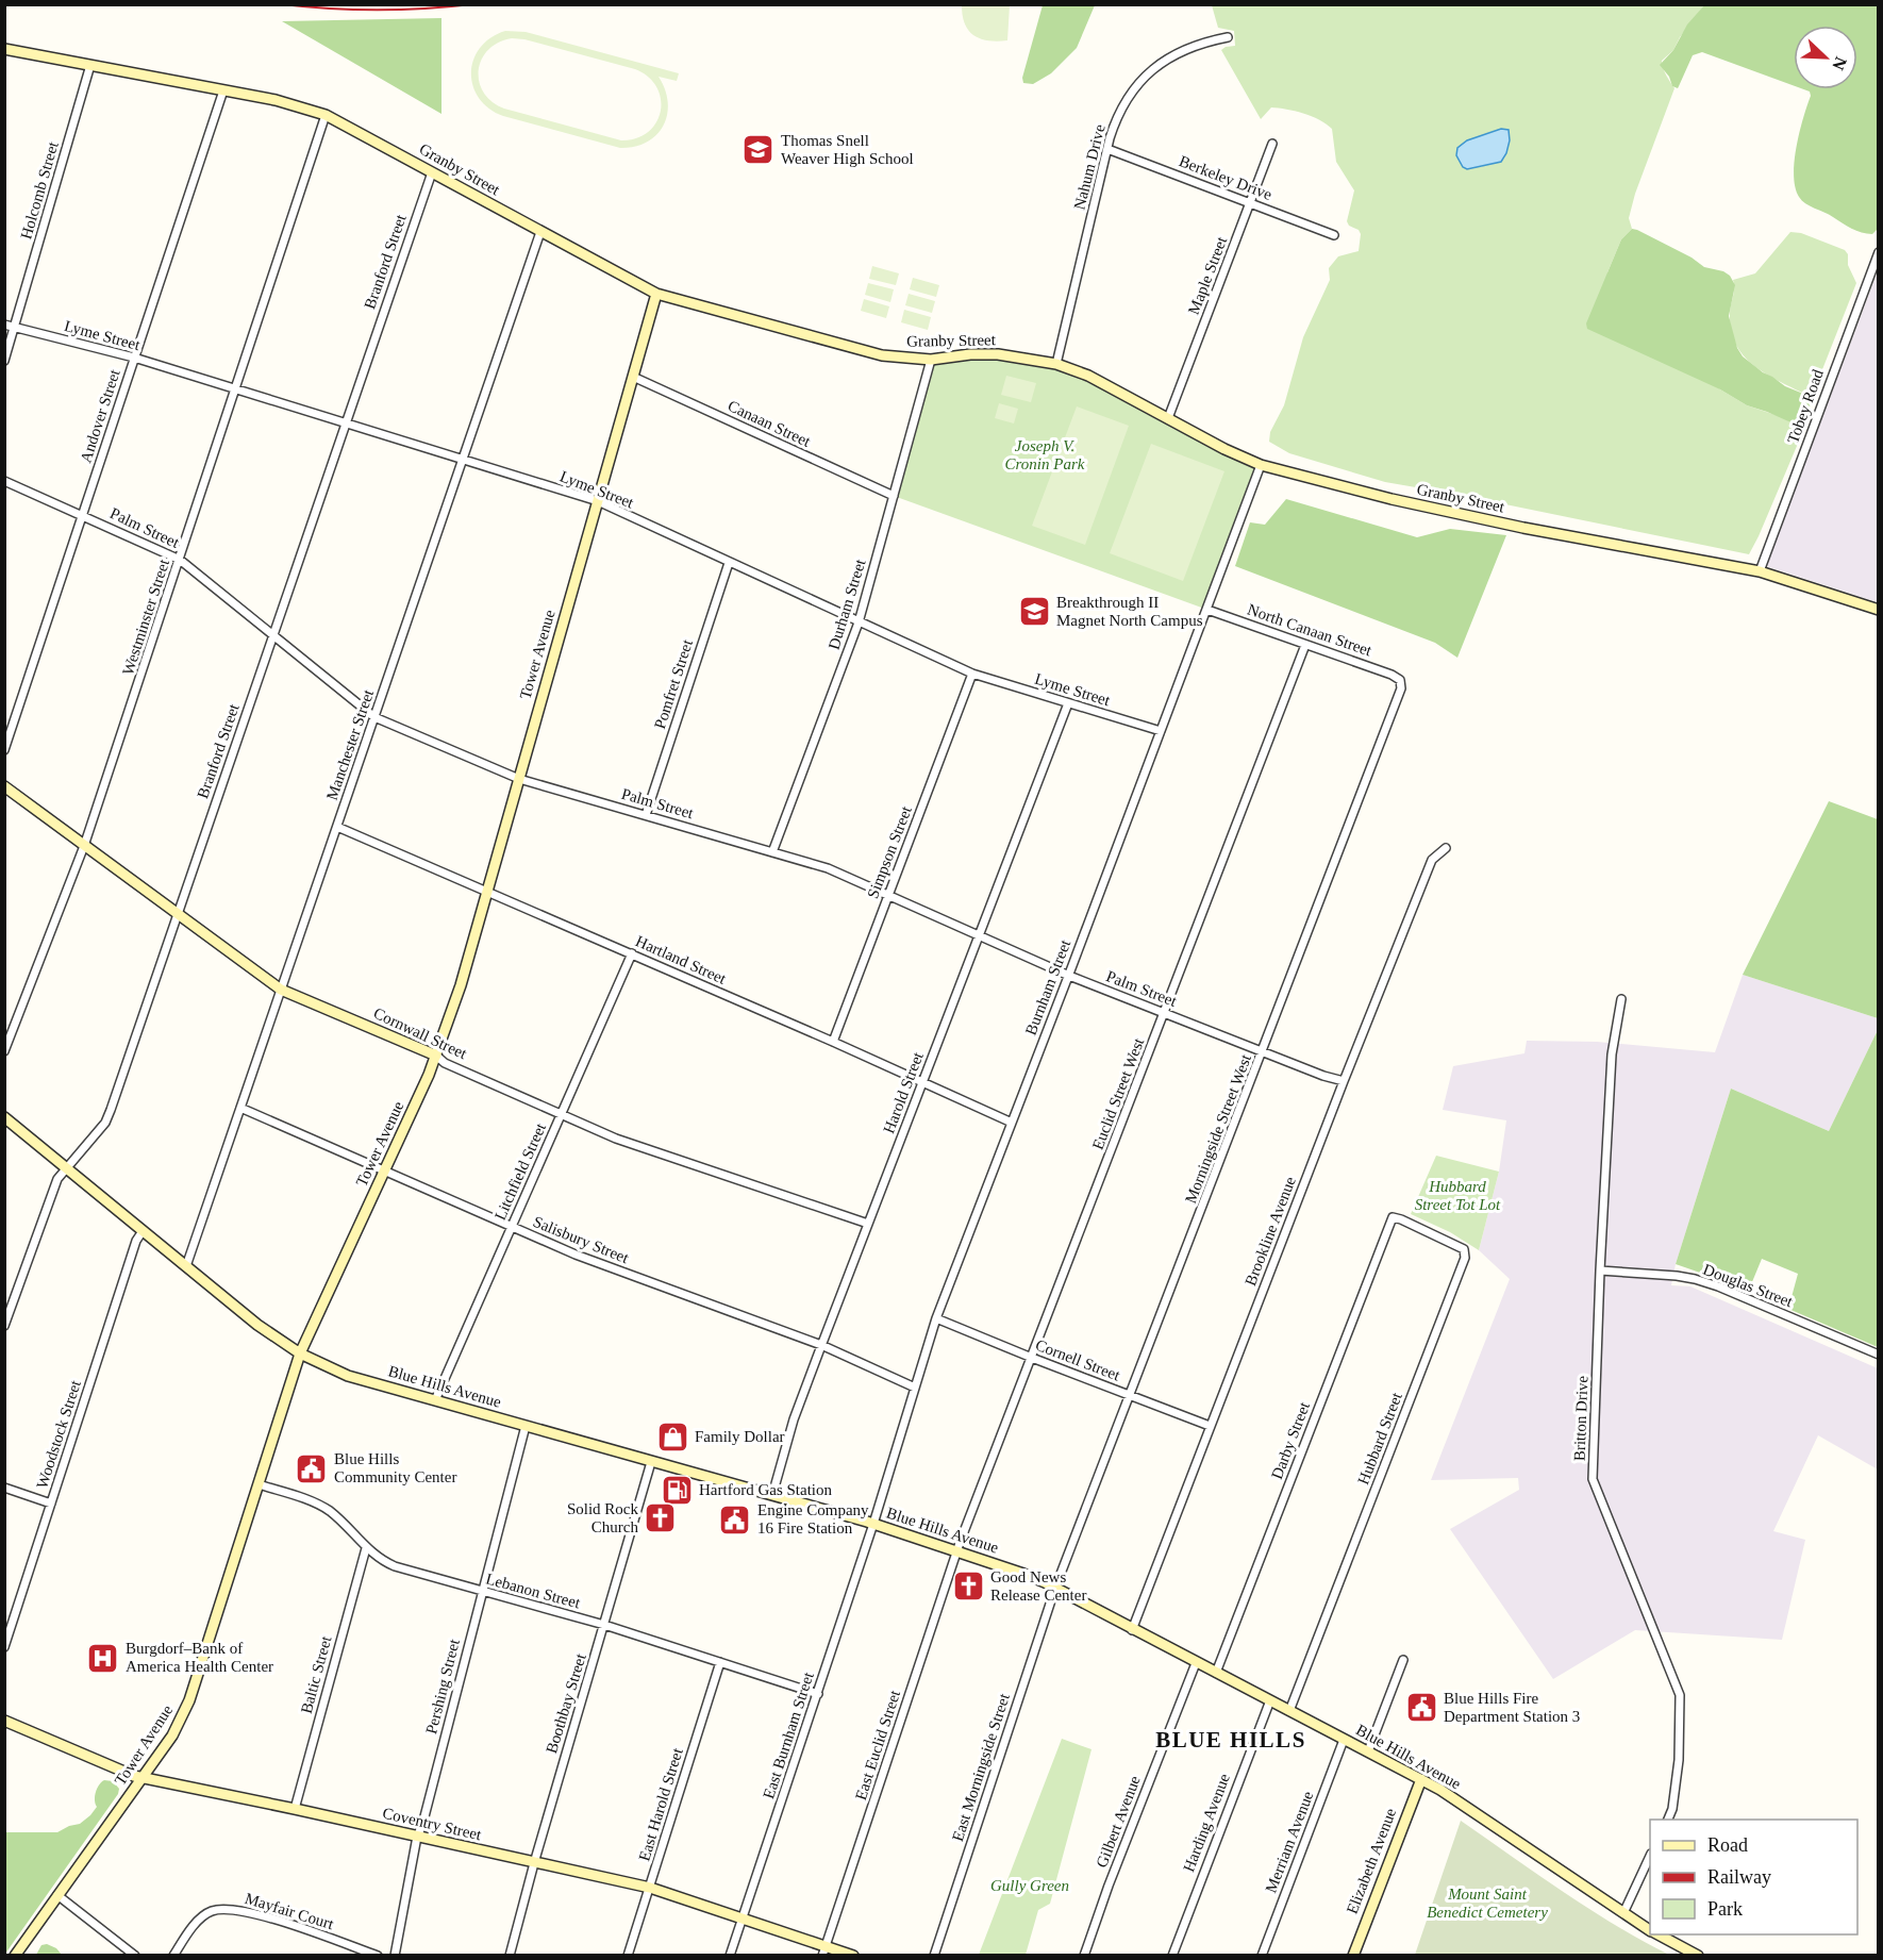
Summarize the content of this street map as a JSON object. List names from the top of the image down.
{
  "streets": {
    "main road": [
      "Granby Street",
      "Tower Avenue",
      "Cornwall Street",
      "Blue Hills Avenue",
      "Coventry Street",
      "Elizabeth Avenue"
    ],
    "street": [
      "Nahum Drive",
      "Berkeley Drive",
      "Holcomb Street",
      "Branford Street",
      "Maple Street",
      "Lyme Street",
      "Tobey Road",
      "Andover Street",
      "Canaan Street",
      "Palm Street",
      "Durham Street",
      "Westminster Street",
      "North Canaan Street",
      "Pomfret Street",
      "Manchester Street",
      "Simpson Street",
      "Hartland Street",
      "Burnham Street",
      "Harold Street",
      "Euclid Street West",
      "Morningside Street West",
      "Litchfield Street",
      "Brookline Avenue",
      "Salisbury Street",
      "Douglas Street",
      "Cornell Street",
      "Britton Drive",
      "Woodstock Street",
      "Hubbard Street",
      "Darby Street",
      "Lebanon Street",
      "Baltic Street",
      "Pershing Street",
      "Boothbay Street",
      "East Burnham Street",
      "East Euclid Street",
      "East Morningside Street",
      "East Harold Street",
      "Gilbert Avenue",
      "Harding Avenue",
      "Merriam Avenue",
      "Mayfair Court"
    ]
  },
  "crossings": [
    ["Nahum Drive", "Granby Street"],
    ["Nahum Drive", "Berkeley Drive"],
    ["Granby Street", "Holcomb Street"],
    ["Granby Street", "Branford Street"],
    ["Granby Street", "Maple Street"],
    ["Granby Street", "Tobey Road"],
    ["Granby Street", "Andover Street"],
    ["Granby Street", "Durham Street"],
    ["Granby Street", "Westminster Street"],
    ["Granby Street", "Tower Avenue"],
    ["Granby Street", "Manchester Street"],
    ["Granby Street", "Burnham Street"],
    ["Berkeley Drive", "Maple Street"],
    ["Holcomb Street", "Lyme Street"],
    ["Branford Street", "Lyme Street"],
    ["Branford Street", "Palm Street"],
    ["Branford Street", "Cornwall Street"],
    ["Branford Street", "Blue Hills Avenue"],
    ["Lyme Street", "Andover Street"],
    ["Lyme Street", "Durham Street"],
    ["Lyme Street", "Westminster Street"],
    ["Lyme Street", "Tower Avenue"],
    ["Lyme Street", "Pomfret Street"],
    ["Lyme Street", "Manchester Street"],
    ["Lyme Street", "Simpson Street"],
    ["Lyme Street", "Burnham Street"],
    ["Lyme Street", "Harold Street"],
    ["Andover Street", "Palm Street"],
    ["Canaan Street", "Durham Street"],
    ["Canaan Street", "Tower Avenue"],
    ["Palm Street", "Durham Street"],
    ["Palm Street", "Westminster Street"],
    ["Palm Street", "Tower Avenue"],
    ["Palm Street", "Pomfret Street"],
    ["Palm Street", "Manchester Street"],
    ["Palm Street", "Simpson Street"],
    ["Palm Street", "Burnham Street"],
    ["Palm Street", "Harold Street"],
    ["Palm Street", "Euclid Street West"],
    ["Palm Street", "Morningside Street West"],
    ["Palm Street", "Brookline Avenue"],
    ["Westminster Street", "Cornwall Street"],
    ["North Canaan Street", "Burnham Street"],
    ["North Canaan Street", "Euclid Street West"],
    ["North Canaan Street", "Morningside Street West"],
    ["Tower Avenue", "Hartland Street"],
    ["Tower Avenue", "Cornwall Street"],
    ["Tower Avenue", "Salisbury Street"],
    ["Tower Avenue", "Blue Hills Avenue"],
    ["Tower Avenue", "Lebanon Street"],
    ["Tower Avenue", "Coventry Street"],
    ["Manchester Street", "Hartland Street"],
    ["Manchester Street", "Cornwall Street"],
    ["Manchester Street", "Salisbury Street"],
    ["Manchester Street", "Blue Hills Avenue"],
    ["Simpson Street", "Hartland Street"],
    ["Hartland Street", "Burnham Street"],
    ["Hartland Street", "Harold Street"],
    ["Hartland Street", "Litchfield Street"],
    ["Burnham Street", "Salisbury Street"],
    ["Burnham Street", "Cornell Street"],
    ["Burnham Street", "Blue Hills Avenue"],
    ["Burnham Street", "East Burnham Street"],
    ["Cornwall Street", "Harold Street"],
    ["Cornwall Street", "Litchfield Street"],
    ["Harold Street", "Salisbury Street"],
    ["Harold Street", "Blue Hills Avenue"],
    ["Euclid Street West", "Cornell Street"],
    ["Euclid Street West", "Blue Hills Avenue"],
    ["Euclid Street West", "East Euclid Street"],
    ["Morningside Street West", "Cornell Street"],
    ["Morningside Street West", "Blue Hills Avenue"],
    ["Morningside Street West", "East Morningside Street"],
    ["Litchfield Street", "Salisbury Street"],
    ["Litchfield Street", "Blue Hills Avenue"],
    ["Brookline Avenue", "Cornell Street"],
    ["Brookline Avenue", "Blue Hills Avenue"],
    ["Douglas Street", "Britton Drive"],
    ["Blue Hills Avenue", "Woodstock Street"],
    ["Blue Hills Avenue", "Hubbard Street"],
    ["Blue Hills Avenue", "Darby Street"],
    ["Blue Hills Avenue", "Pershing Street"],
    ["Blue Hills Avenue", "Boothbay Street"],
    ["Blue Hills Avenue", "East Burnham Street"],
    ["Blue Hills Avenue", "East Euclid Street"],
    ["Blue Hills Avenue", "East Morningside Street"],
    ["Blue Hills Avenue", "Gilbert Avenue"],
    ["Blue Hills Avenue", "Harding Avenue"],
    ["Blue Hills Avenue", "Merriam Avenue"],
    ["Blue Hills Avenue", "Elizabeth Avenue"],
    ["Hubbard Street", "Darby Street"],
    ["Lebanon Street", "Baltic Street"],
    ["Lebanon Street", "Pershing Street"],
    ["Lebanon Street", "Boothbay Street"],
    ["Lebanon Street", "East Burnham Street"],
    ["Lebanon Street", "East Harold Street"],
    ["Baltic Street", "Coventry Street"],
    ["Pershing Street", "Coventry Street"],
    ["Boothbay Street", "Coventry Street"],
    ["East Burnham Street", "Coventry Street"],
    ["East Euclid Street", "Coventry Street"],
    ["East Harold Street", "Coventry Street"]
  ],
  "districts": ["BLUE HILLS"],
  "parks": [
    "Joseph V. Cronin Park",
    "Hubbard Street Tot Lot",
    "Gully Green",
    "Mount Saint Benedict Cemetery"
  ],
  "places": {
    "school or university": ["Thomas Snell Weaver High School", "Breakthrough II Magnet North Campus"],
    "shop": ["Family Dollar"],
    "public building": ["Blue Hills Community Center", "Engine Company 16 Fire Station", "Blue Hills Fire Department Station 3"],
    "fuel station": ["Hartford Gas Station"],
    "church": ["Solid Rock Church", "Good News Release Center"],
    "hospital": ["Burgdorf–Bank of America Health Center"]
  },
  "legend": ["Road", "Railway", "Park"],
  "north": "bottom right"
}
